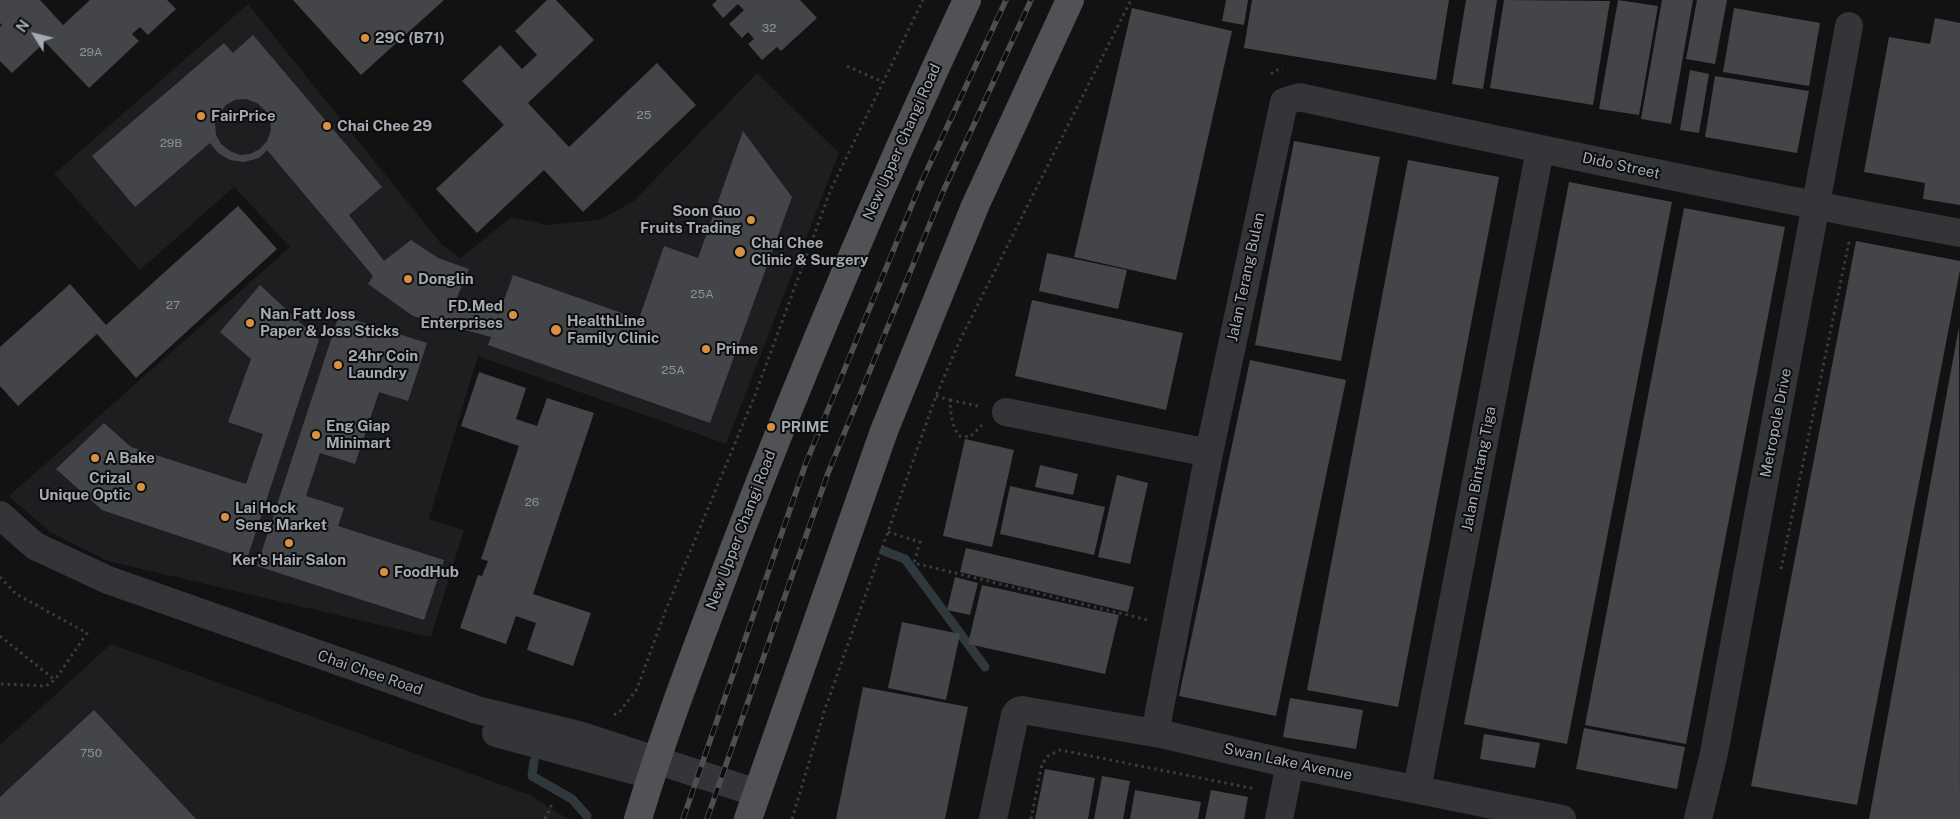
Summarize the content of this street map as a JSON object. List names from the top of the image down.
{
  "streets": {
    "main road": ["New Upper Changi Road"],
    "street": [
      "Dido Street",
      "Jalan Terang Bulan",
      "Metropole Drive",
      "Jalan Bintang Tiga",
      "Chai Chee Road",
      "Swan Lake Avenue"
    ]
  },
  "crossings": [
    ["New Upper Changi Road", "Chai Chee Road"],
    ["Dido Street", "Jalan Terang Bulan"],
    ["Dido Street", "Metropole Drive"],
    ["Dido Street", "Jalan Bintang Tiga"],
    ["Jalan Terang Bulan", "Swan Lake Avenue"],
    ["Jalan Bintang Tiga", "Swan Lake Avenue"]
  ],
  "places": [
    "29C (B71)",
    "FairPrice",
    "Chai Chee 29",
    "Soon Guo Fruits Trading",
    "Chai Chee Clinic & Surgery",
    "Donglin",
    "FD.Med Enterprises",
    "Nan Fatt Joss Paper & Joss Sticks",
    "HealthLine Family Clinic",
    "Prime",
    "24hr Coin Laundry",
    "PRIME",
    "Eng Giap Minimart",
    "A Bake",
    "Crizal Unique Optic",
    "Lai Hock Seng Market",
    "Ker’s Hair Salon",
    "FoodHub"
  ],
  "house_numbers": [
    "32",
    "29A",
    "25",
    "29B",
    "25A",
    "27",
    "25A",
    "26",
    "750"
  ],
  "north": "top left"
}
